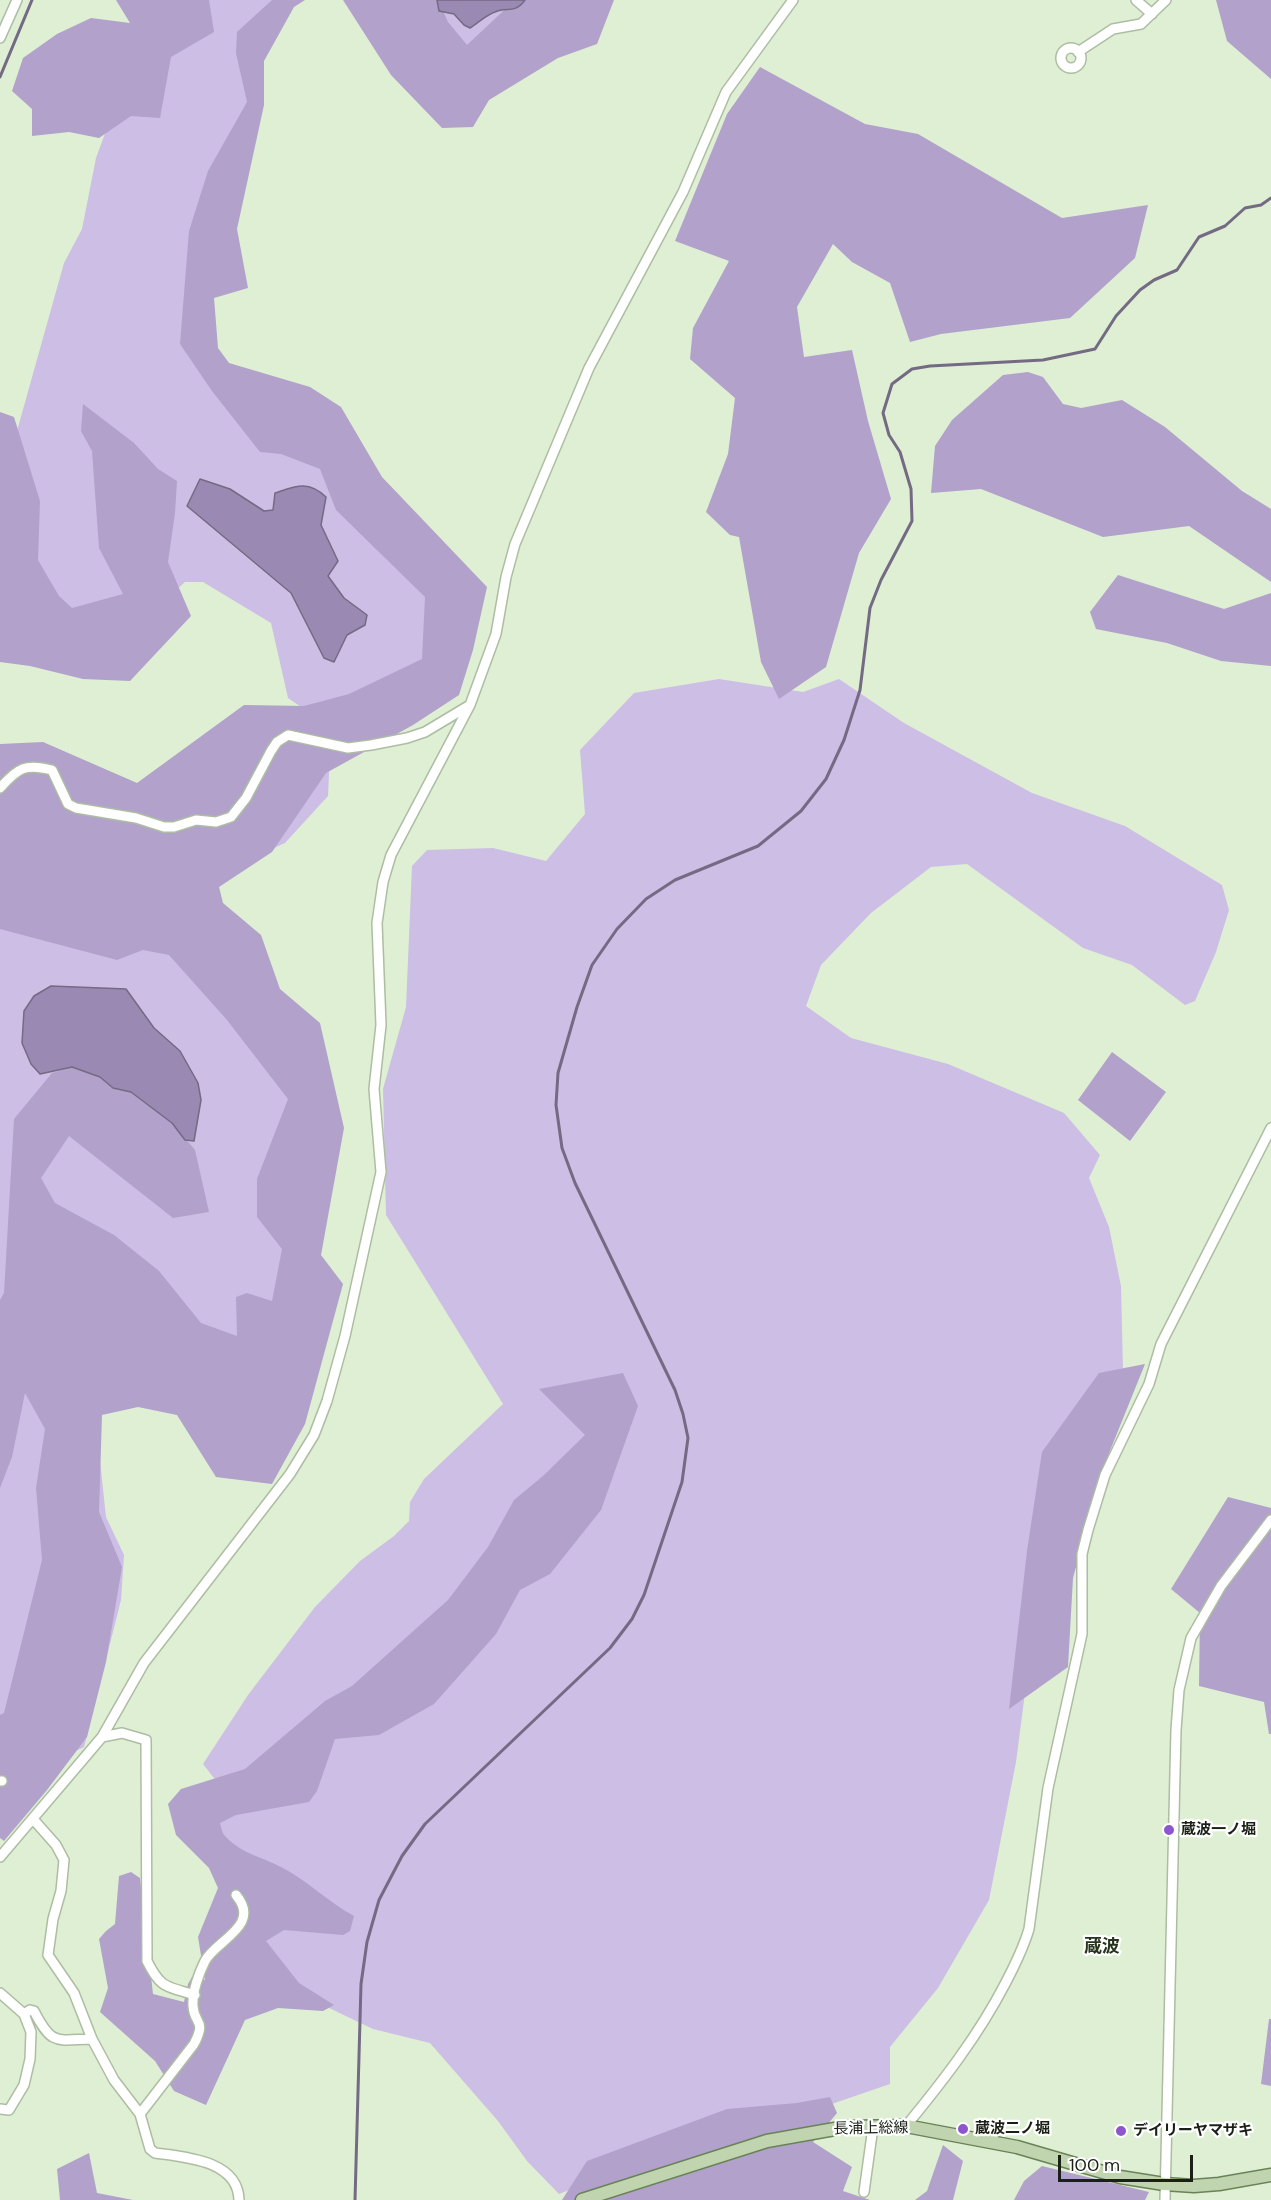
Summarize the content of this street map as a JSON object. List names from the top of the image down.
{
  "streets": {
    "main road": ["長浦上総線"]
  },
  "districts": ["蔵波"],
  "places": ["蔵波一ノ堀", "蔵波二ノ堀", "デイリーヤマザキ"],
  "scale_bar": "100 m"
}
